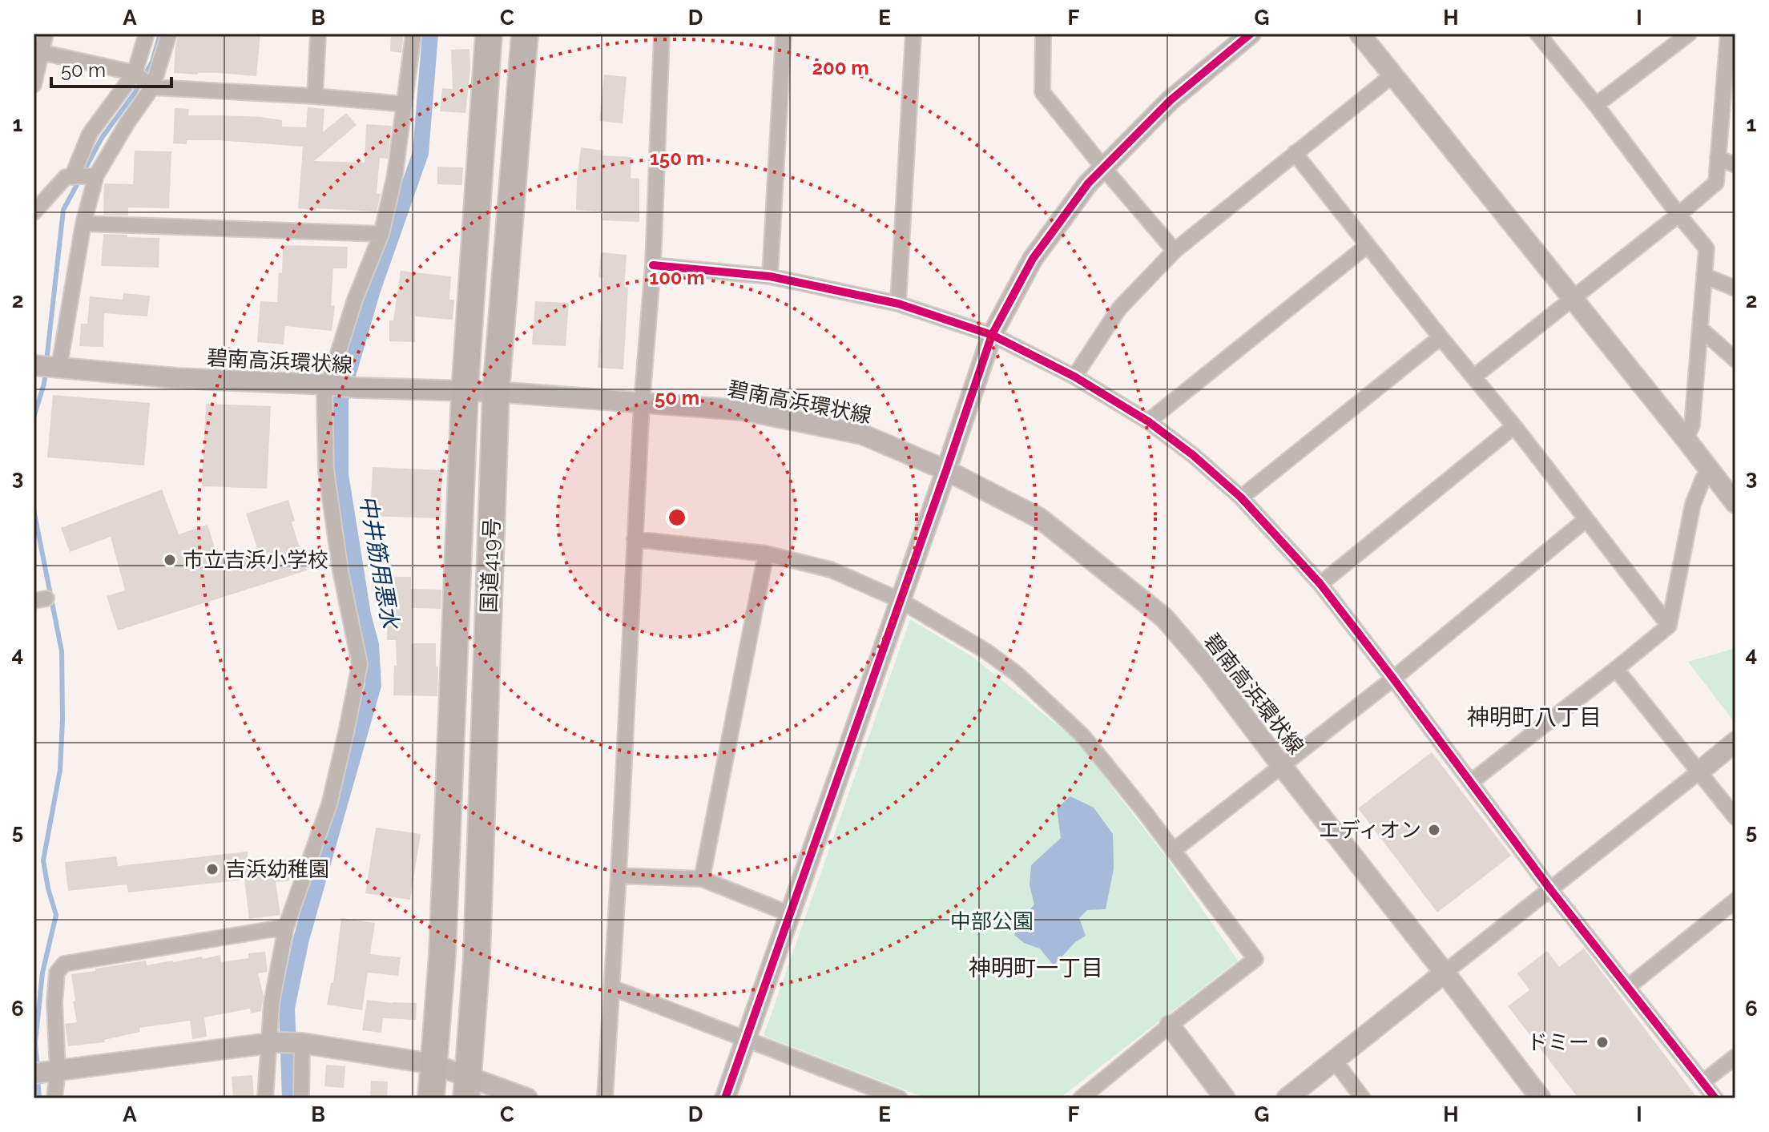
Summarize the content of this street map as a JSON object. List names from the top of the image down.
{
  "streets": {
    "highway": ["国道419号"],
    "street": ["碧南高浜環状線"]
  },
  "crossings": [
    ["碧南高浜環状線", "国道419号"]
  ],
  "districts": ["神明町八丁目", "神明町一丁目"],
  "water": ["中井筋用悪水"],
  "parks": ["中部公園"],
  "places": [
    "市立吉浜小学校",
    "エディオン",
    "吉浜幼稚園",
    "ドミー"
  ],
  "scale_bar": "50 m",
  "grid": {
    "columns": [
      "A",
      "B",
      "C",
      "D",
      "E",
      "F",
      "G",
      "H",
      "I"
    ],
    "rows": [
      "1",
      "2",
      "3",
      "4",
      "5",
      "6"
    ]
  },
  "rings": [
    "200 m",
    "150 m",
    "100 m",
    "50 m"
  ]
}
